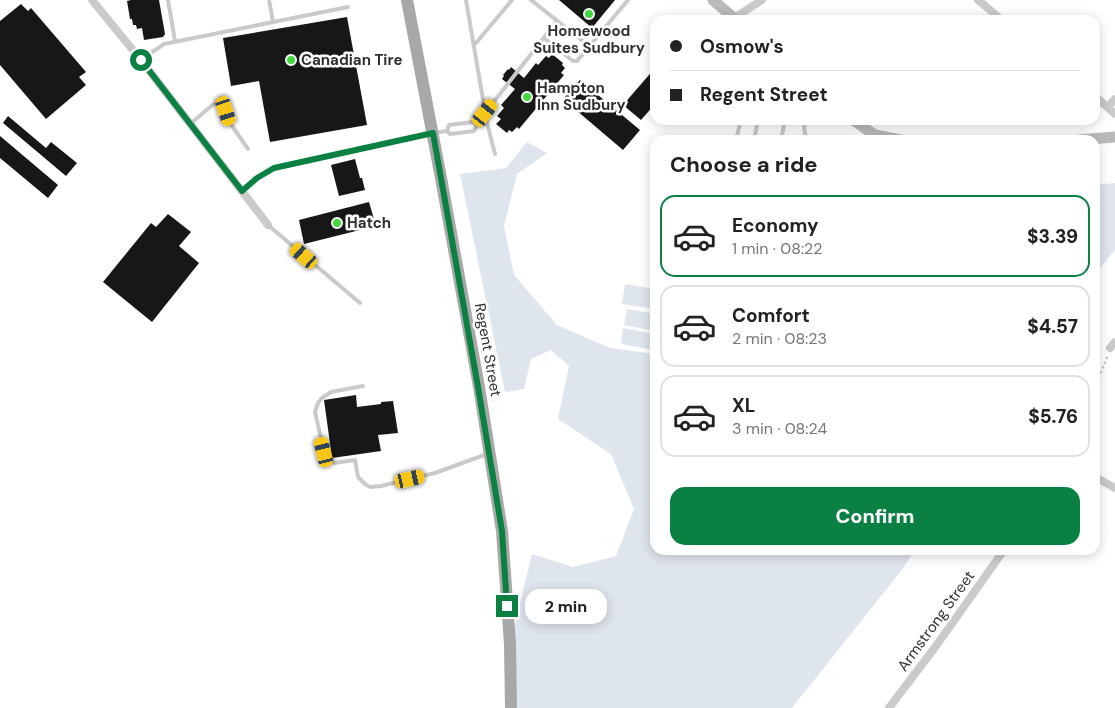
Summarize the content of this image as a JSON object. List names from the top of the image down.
{
  "streets": {
    "main road": ["Regent Street"],
    "street": ["Armstrong Street"]
  },
  "places": [
    "Homewood Suites Sudbury",
    "Canadian Tire",
    "Hampton Inn Sudbury",
    "Hatch"
  ],
  "page": {
    "banner": ["Osmow's", "Regent Street"],
    "heading": "Choose a ride",
    "list": [
      {
        "name": "Economy",
        "note": "1 min · 08:22",
        "value": "$3.39"
      },
      {
        "name": "Comfort",
        "note": "2 min · 08:23",
        "value": "$4.57"
      },
      {
        "name": "XL",
        "note": "3 min · 08:24",
        "value": "$5.76"
      }
    ],
    "buttons": "Confirm",
    "bubble": "2 min"
  }
}
